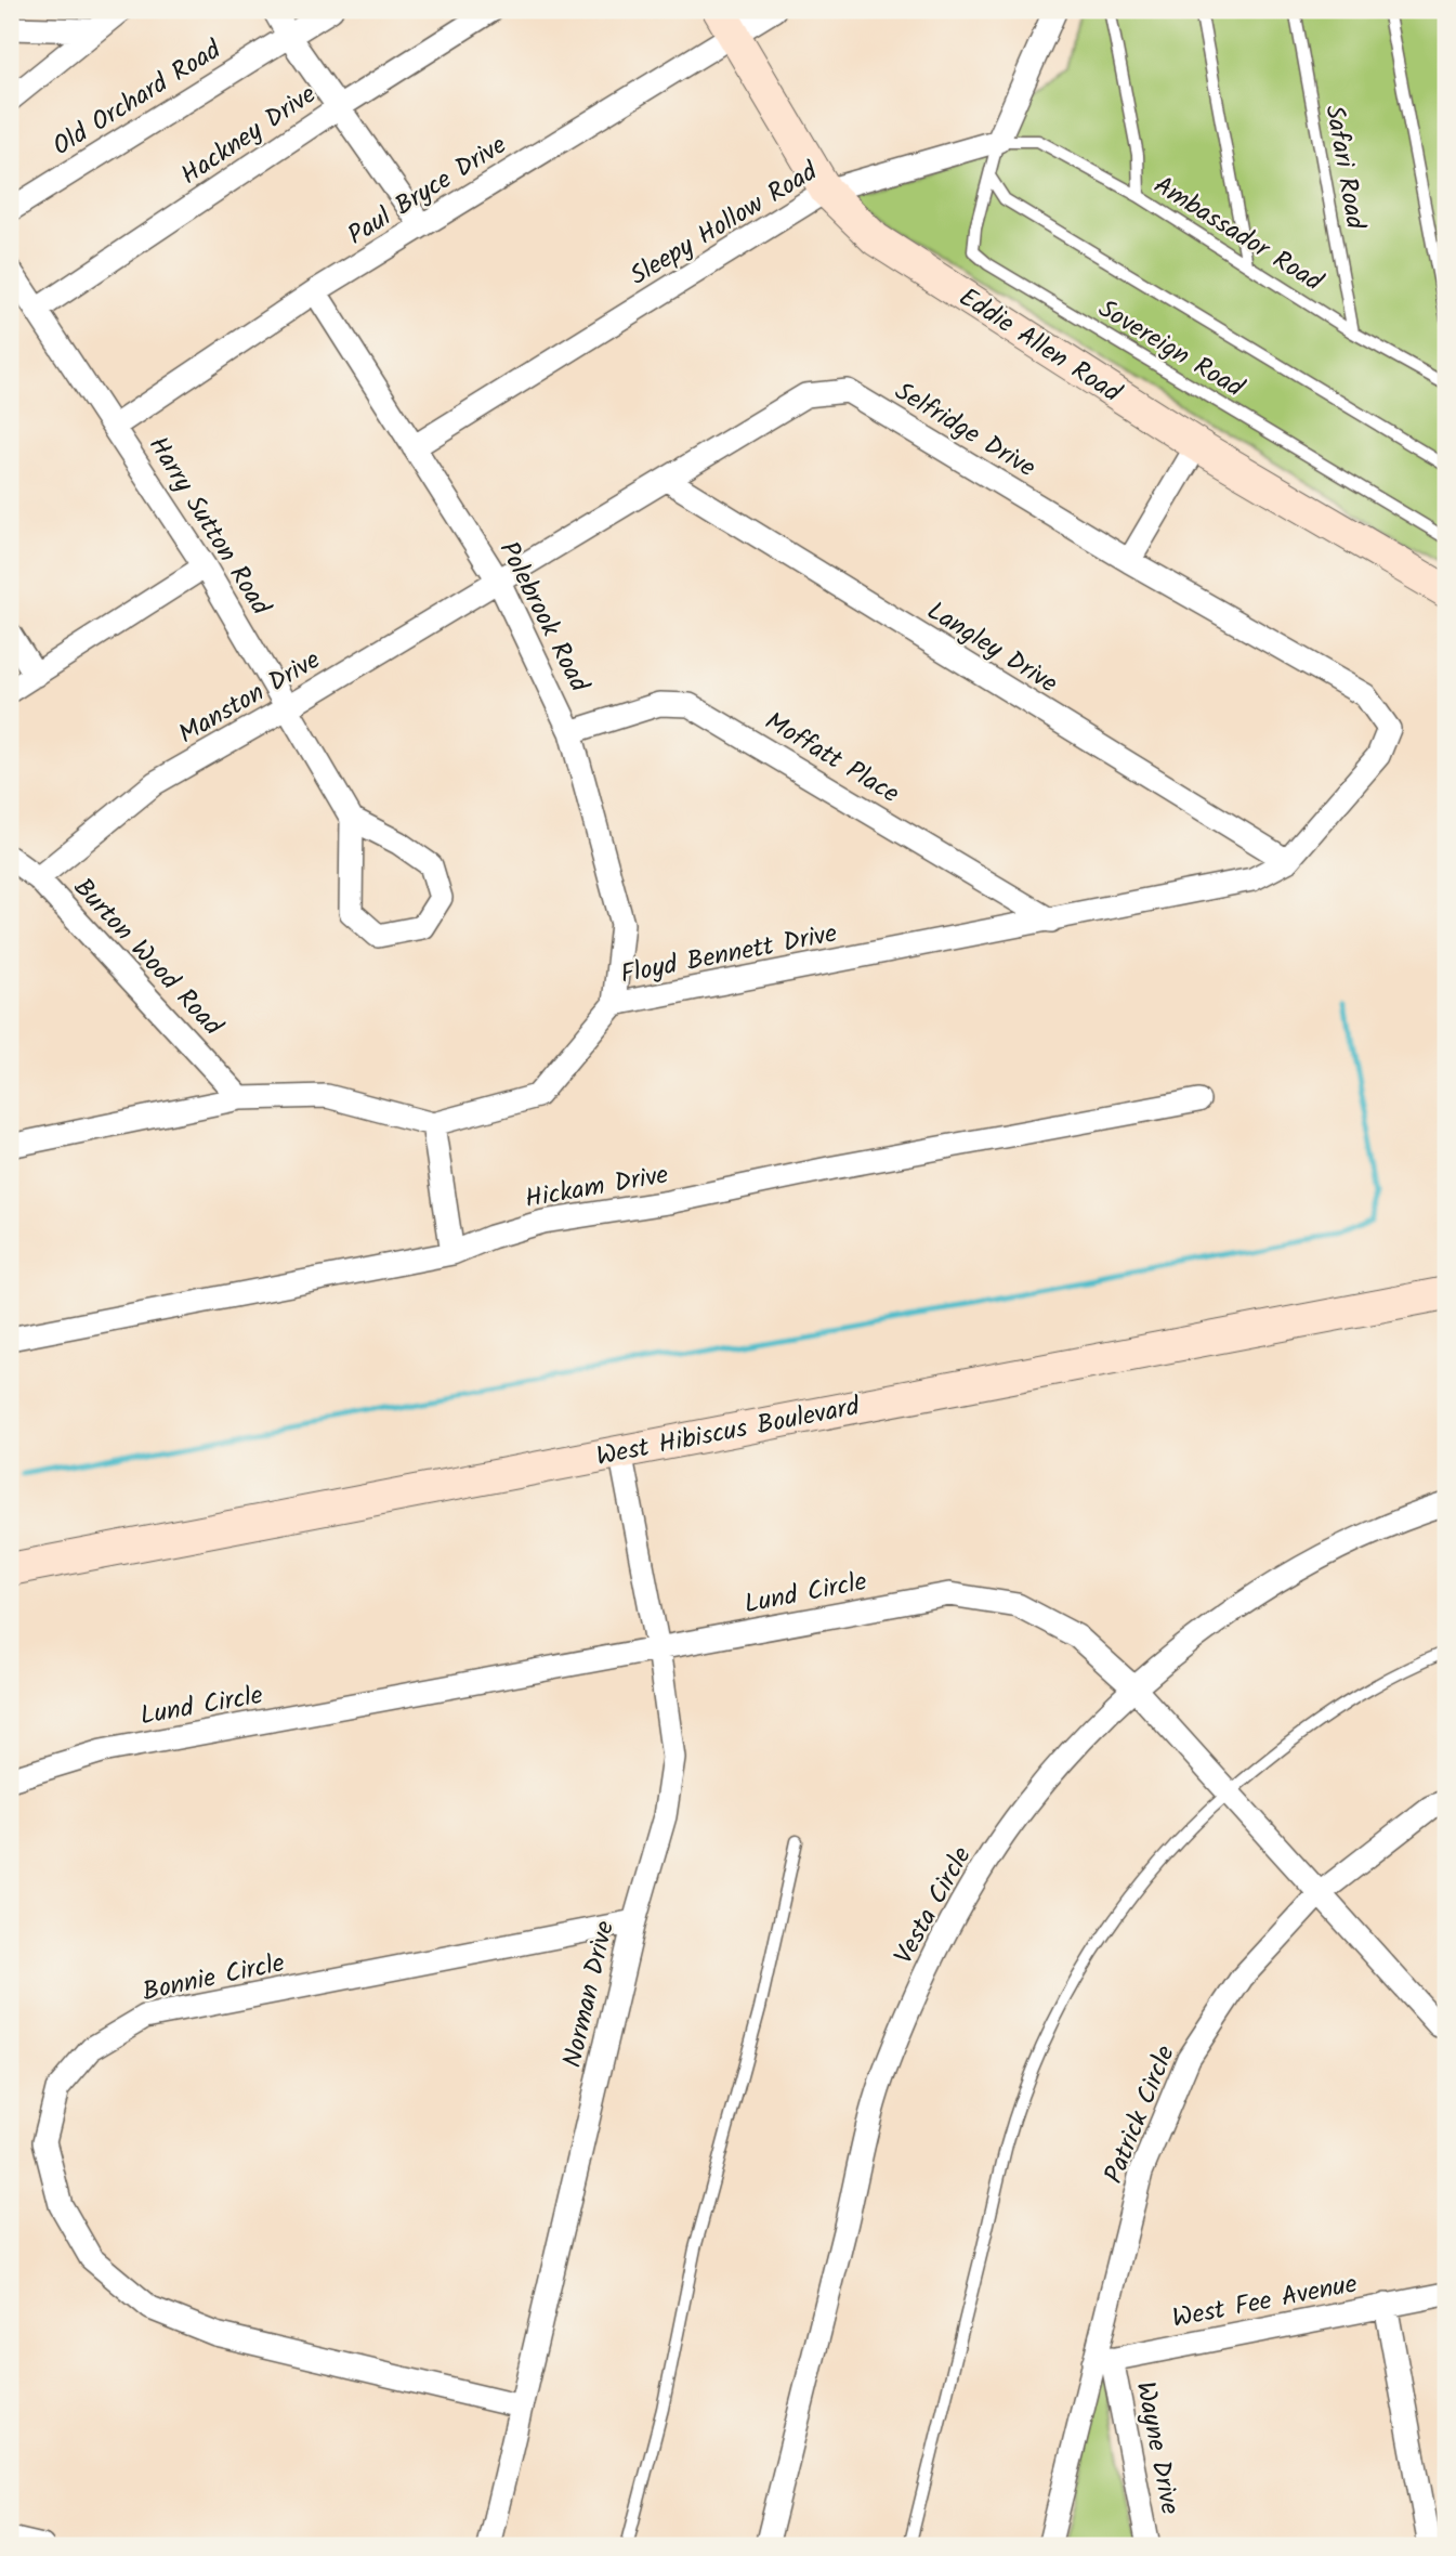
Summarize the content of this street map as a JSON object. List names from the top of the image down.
{
  "streets": {
    "street": [
      "Old Orchard Road",
      "Hackney Drive",
      "Paul Bryce Drive",
      "Sleepy Hollow Road",
      "Eddie Allen Road",
      "Selfridge Drive",
      "Harry Sutton Road",
      "Polebrook Road",
      "Langley Drive",
      "Manston Drive",
      "Moffatt Place",
      "Floyd Bennett Drive",
      "Burton Wood Road",
      "Hickam Drive",
      "West Hibiscus Boulevard",
      "Lund Circle",
      "Vesta Circle",
      "Bonnie Circle",
      "Norman Drive",
      "Patrick Circle",
      "West Fee Avenue",
      "Wayne Drive"
    ],
    "lane": ["Safari Road", "Ambassador Road", "Sovereign Road"]
  },
  "crossings": [
    ["Hackney Drive", "Harry Sutton Road"],
    ["Safari Road", "Ambassador Road"],
    ["Paul Bryce Drive", "Eddie Allen Road"],
    ["Paul Bryce Drive", "Harry Sutton Road"],
    ["Paul Bryce Drive", "Polebrook Road"],
    ["Sleepy Hollow Road", "Ambassador Road"],
    ["Sleepy Hollow Road", "Eddie Allen Road"],
    ["Sleepy Hollow Road", "Sovereign Road"],
    ["Sleepy Hollow Road", "Polebrook Road"],
    ["Ambassador Road", "Sovereign Road"],
    ["Selfridge Drive", "Polebrook Road"],
    ["Selfridge Drive", "Langley Drive"],
    ["Selfridge Drive", "Manston Drive"],
    ["Selfridge Drive", "Floyd Bennett Drive"],
    ["Harry Sutton Road", "Manston Drive"],
    ["Polebrook Road", "Manston Drive"],
    ["Polebrook Road", "Moffatt Place"],
    ["Polebrook Road", "Floyd Bennett Drive"],
    ["Langley Drive", "Floyd Bennett Drive"],
    ["Manston Drive", "Burton Wood Road"],
    ["Moffatt Place", "Floyd Bennett Drive"],
    ["West Hibiscus Boulevard", "Norman Drive"],
    ["Lund Circle", "Vesta Circle"],
    ["Lund Circle", "Norman Drive"],
    ["Lund Circle", "Patrick Circle"],
    ["Bonnie Circle", "Norman Drive"],
    ["Patrick Circle", "West Fee Avenue"],
    ["Patrick Circle", "Wayne Drive"],
    ["West Fee Avenue", "Wayne Drive"]
  ]
}
